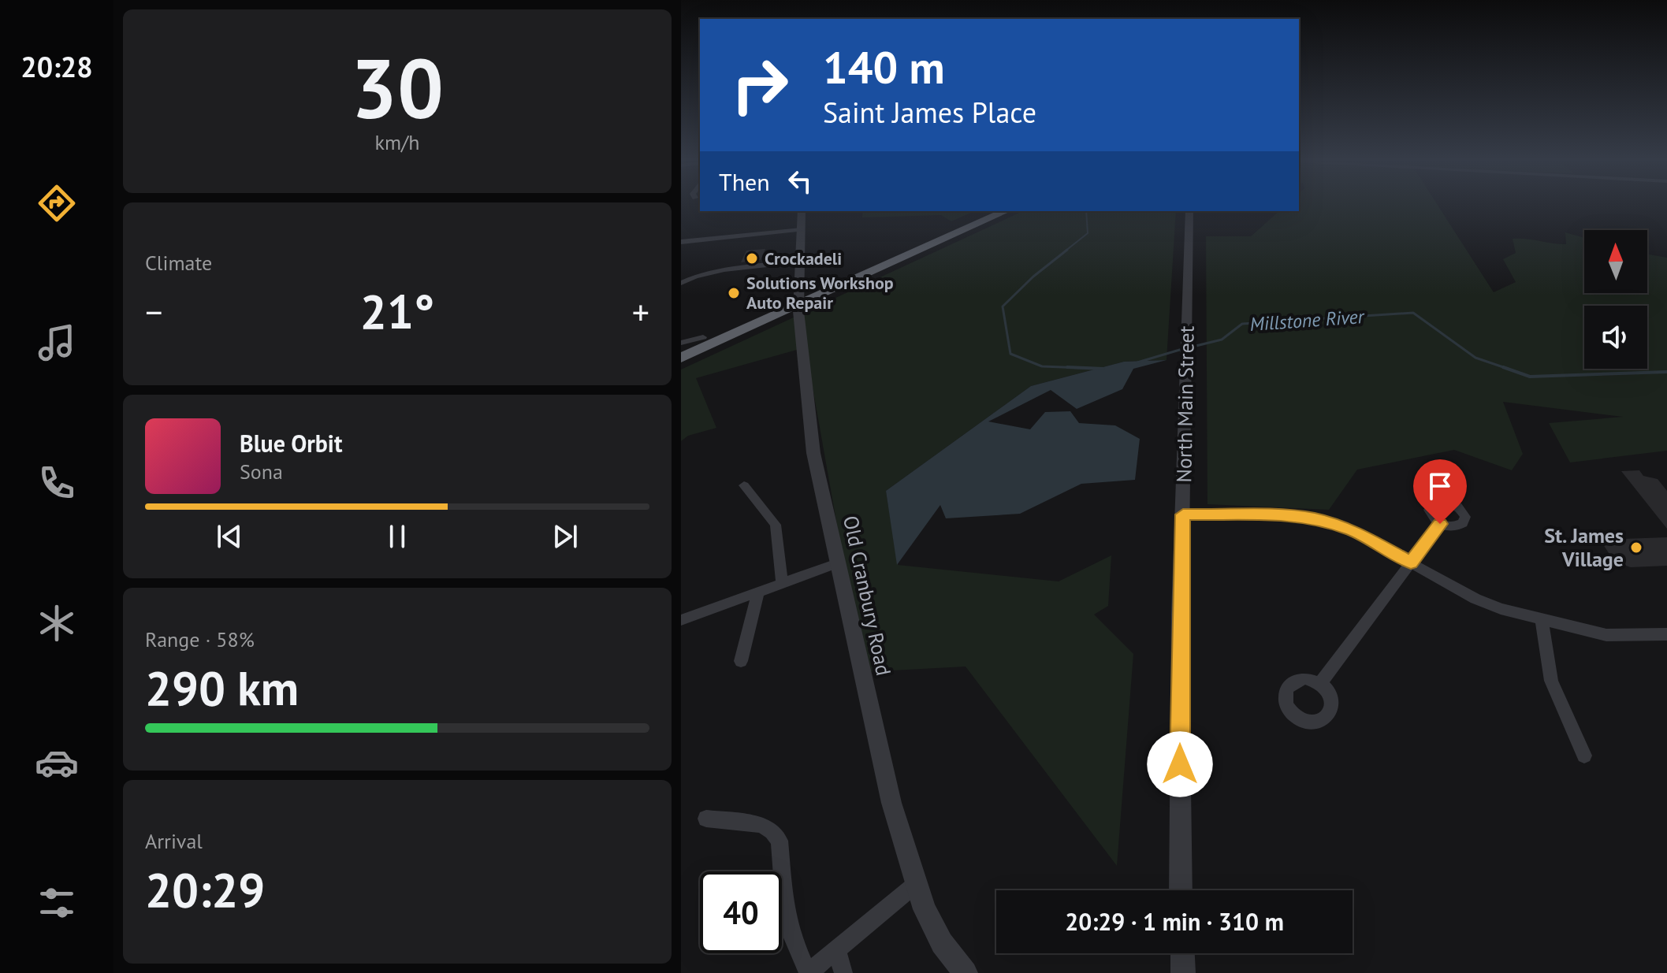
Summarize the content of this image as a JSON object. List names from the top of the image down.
{
  "streets": {
    "street": ["North Main Street", "Old Cranbury Road"]
  },
  "water": ["Millstone River"],
  "places": ["Crockadeli", "Solutions Workshop Auto Repair", "St. James Village"],
  "north": "top",
  "page": {
    "tabs": "20:28",
    "tile": [
      ["30", "km/h"],
      "Climate",
      ["Range · 58%", "290 km"],
      ["Arrival", "20:29"]
    ],
    "turn": ["140 m", "Saint James Place"],
    "then": "Then",
    "heat": ["−", "21°", "+"],
    "song": ["Blue Orbit", "Sona"],
    "limit": "40",
    "trip": "20:29 · 1 min · 310 m"
  }
}
